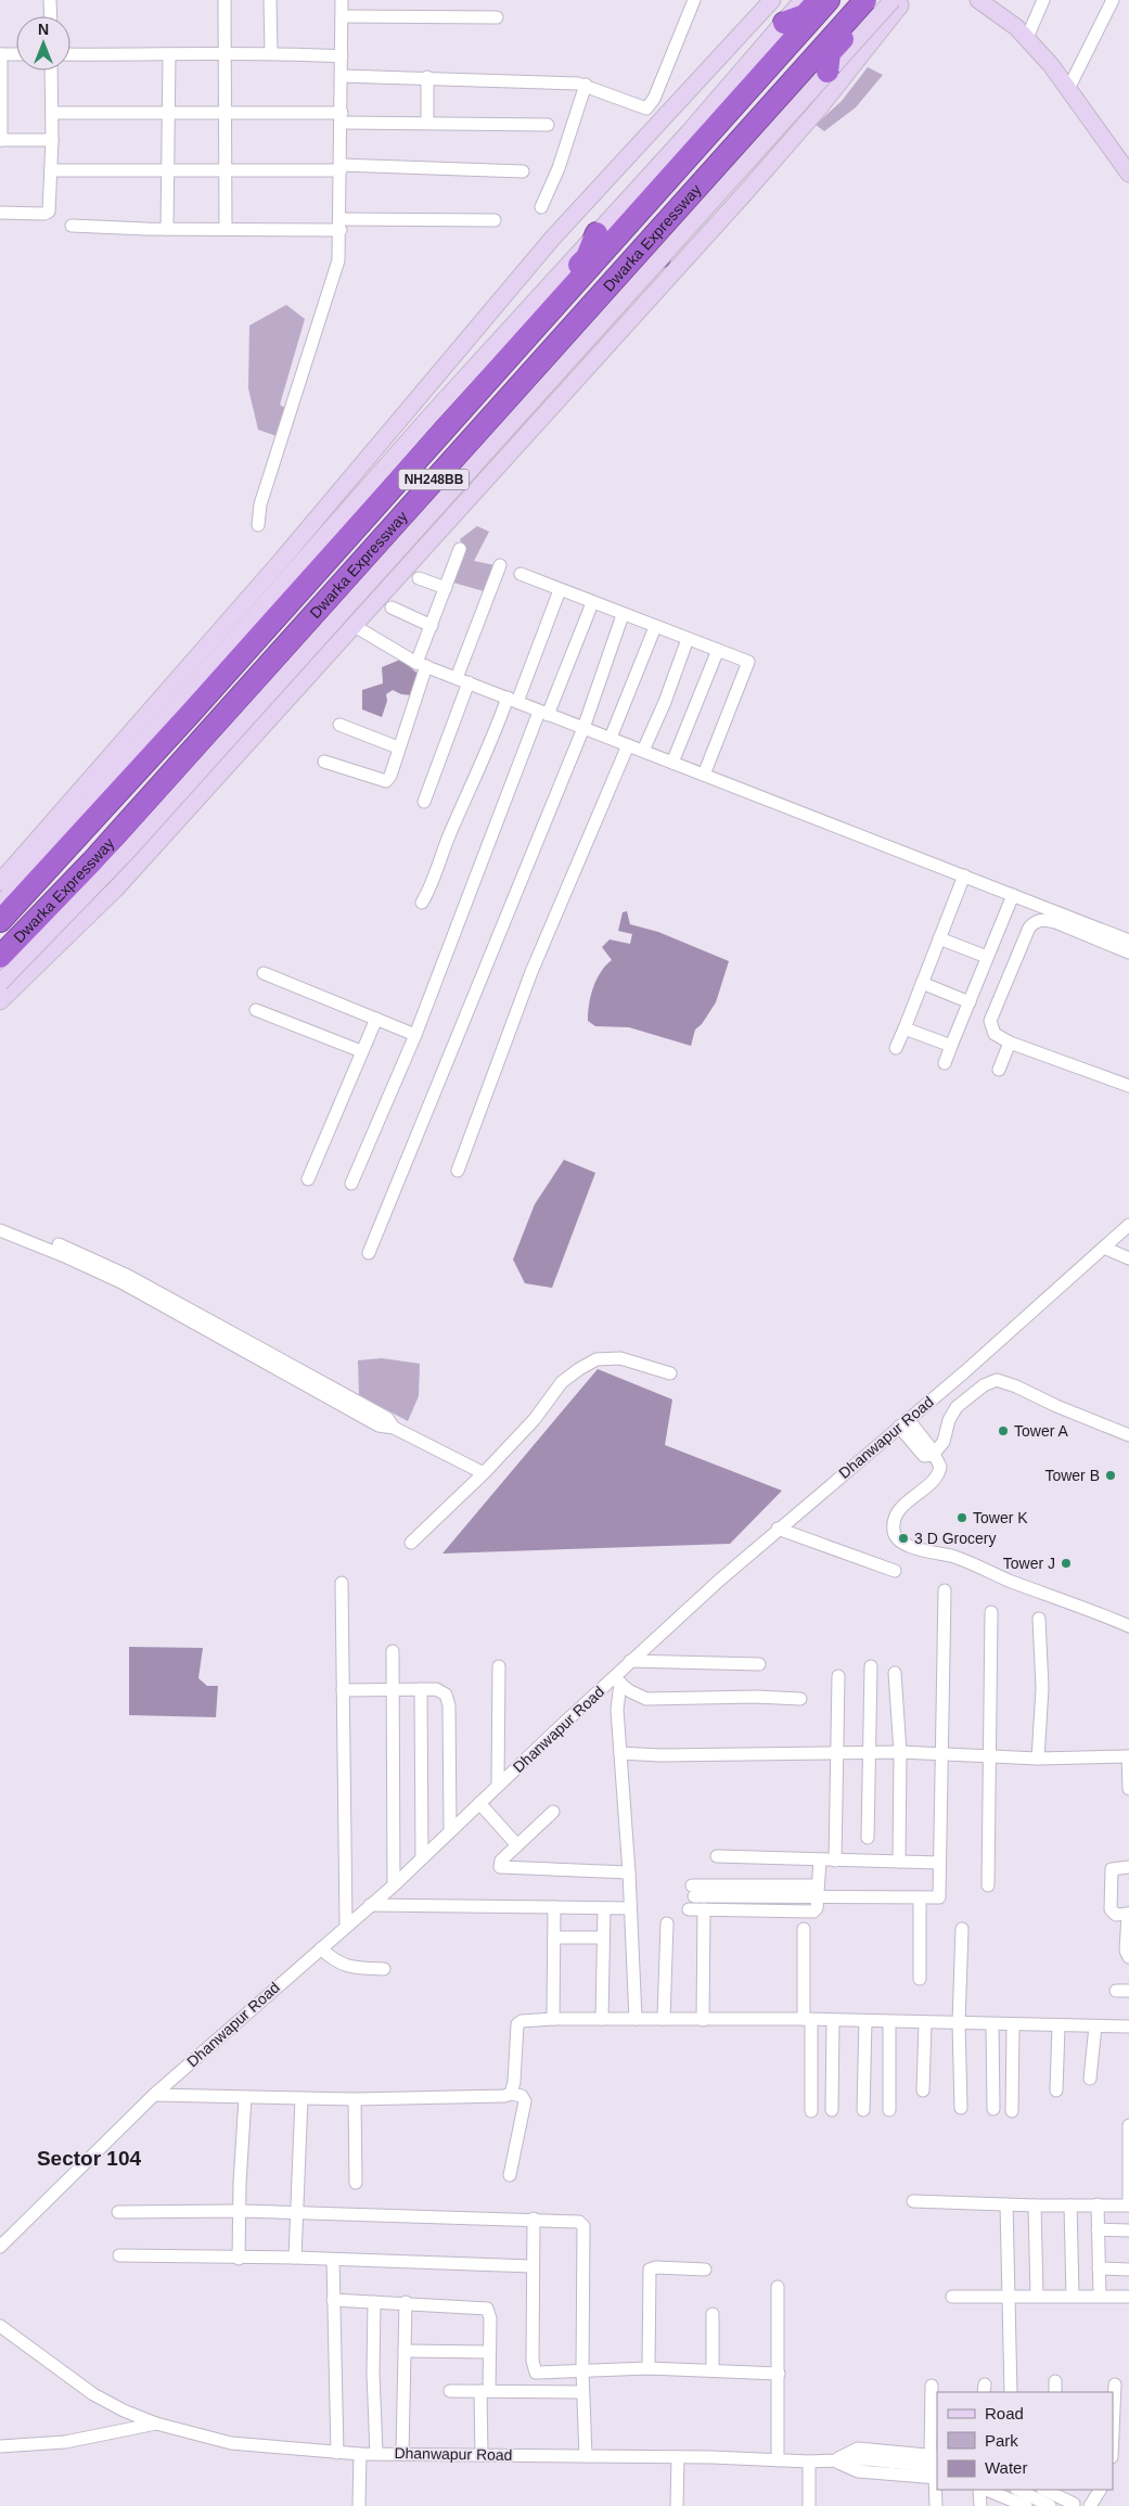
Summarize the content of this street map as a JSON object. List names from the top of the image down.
{
  "streets": {
    "highway": ["Dwarka Expressway", "NH248BB"],
    "street": ["Dhanwapur Road"]
  },
  "districts": ["Sector 104"],
  "places": [
    "Tower A",
    "Tower B",
    "Tower K",
    "3 D Grocery",
    "Tower J"
  ],
  "legend": ["Road", "Park", "Water"],
  "north": "top"
}
